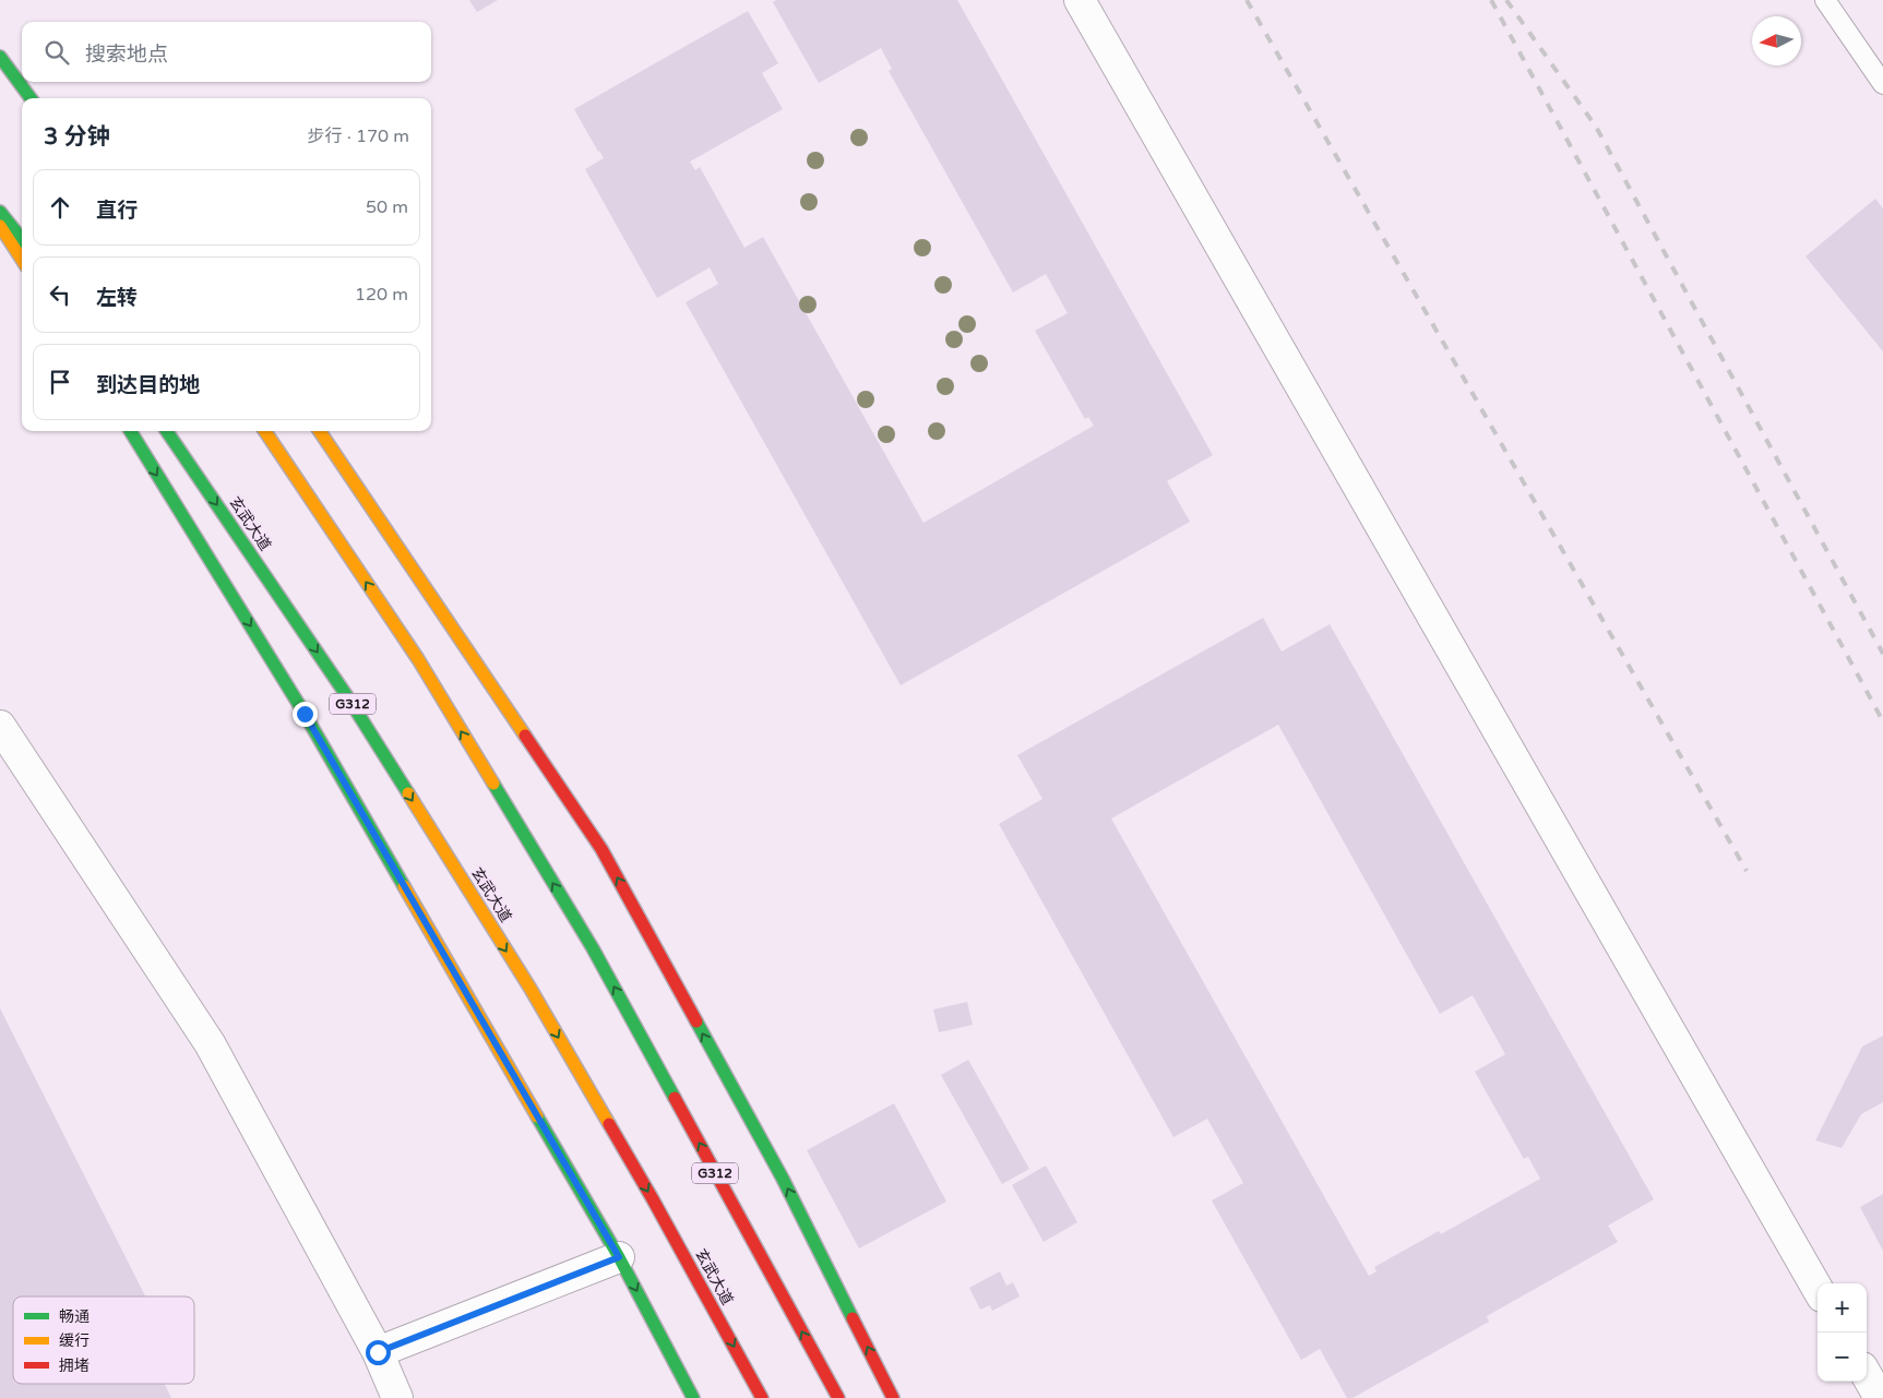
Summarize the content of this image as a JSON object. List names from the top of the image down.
{
  "streets": {
    "main road": ["玄武大道", "G312"]
  },
  "legend": ["畅通", "缓行", "拥堵"],
  "north": "left",
  "page": {
    "search": "搜索地点",
    "heading": ["3 分钟", "步行 · 170 m"],
    "list": [
      ["直行", "50 m"],
      ["左转", "120 m"],
      "到达目的地"
    ],
    "map_buttons": ["+", "−"]
  }
}
